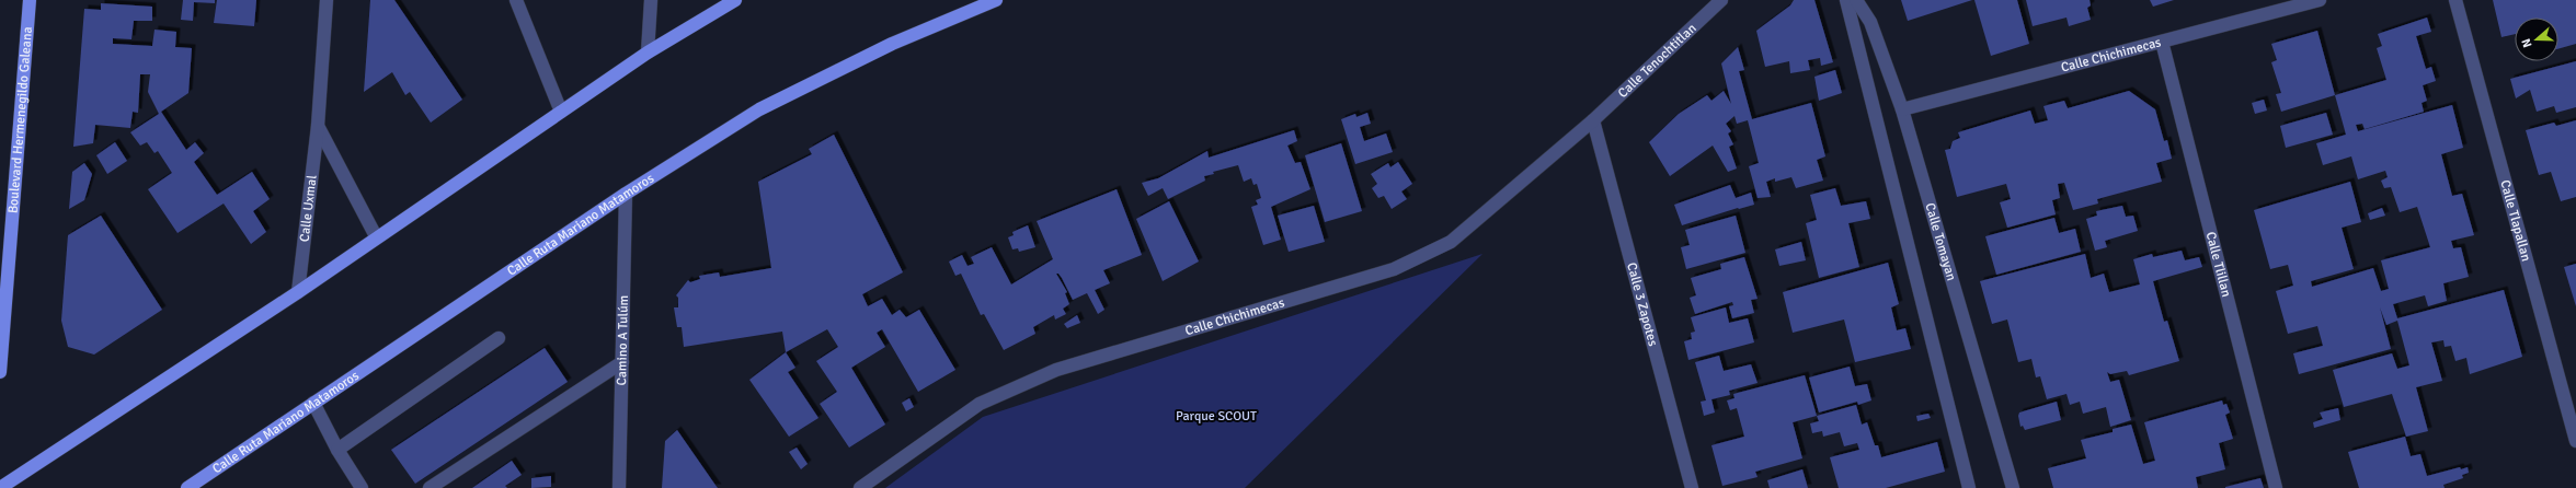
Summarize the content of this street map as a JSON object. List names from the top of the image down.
{
  "streets": {
    "main road": ["Boulevard Hermenegildo Galeana", "Calle Ruta Mariano Matamoros"],
    "street": [
      "Calle Chichimecas",
      "Calle Tenochtitlan",
      "Calle Uxmal",
      "Calle Tlapallan",
      "Calle Tomayan",
      "Calle Tlillan",
      "Calle 3 Zapotes",
      "Camino A Tulúm"
    ]
  },
  "crossings": [
    ["Calle Chichimecas", "Calle Tenochtitlan"],
    ["Calle Chichimecas", "Calle Tomayan"],
    ["Calle Chichimecas", "Calle Tlillan"],
    ["Calle Chichimecas", "Calle 3 Zapotes"],
    ["Calle Tenochtitlan", "Calle 3 Zapotes"],
    ["Calle Ruta Mariano Matamoros", "Camino A Tulúm"]
  ],
  "parks": ["Parque SCOUT"],
  "north": "left"
}
